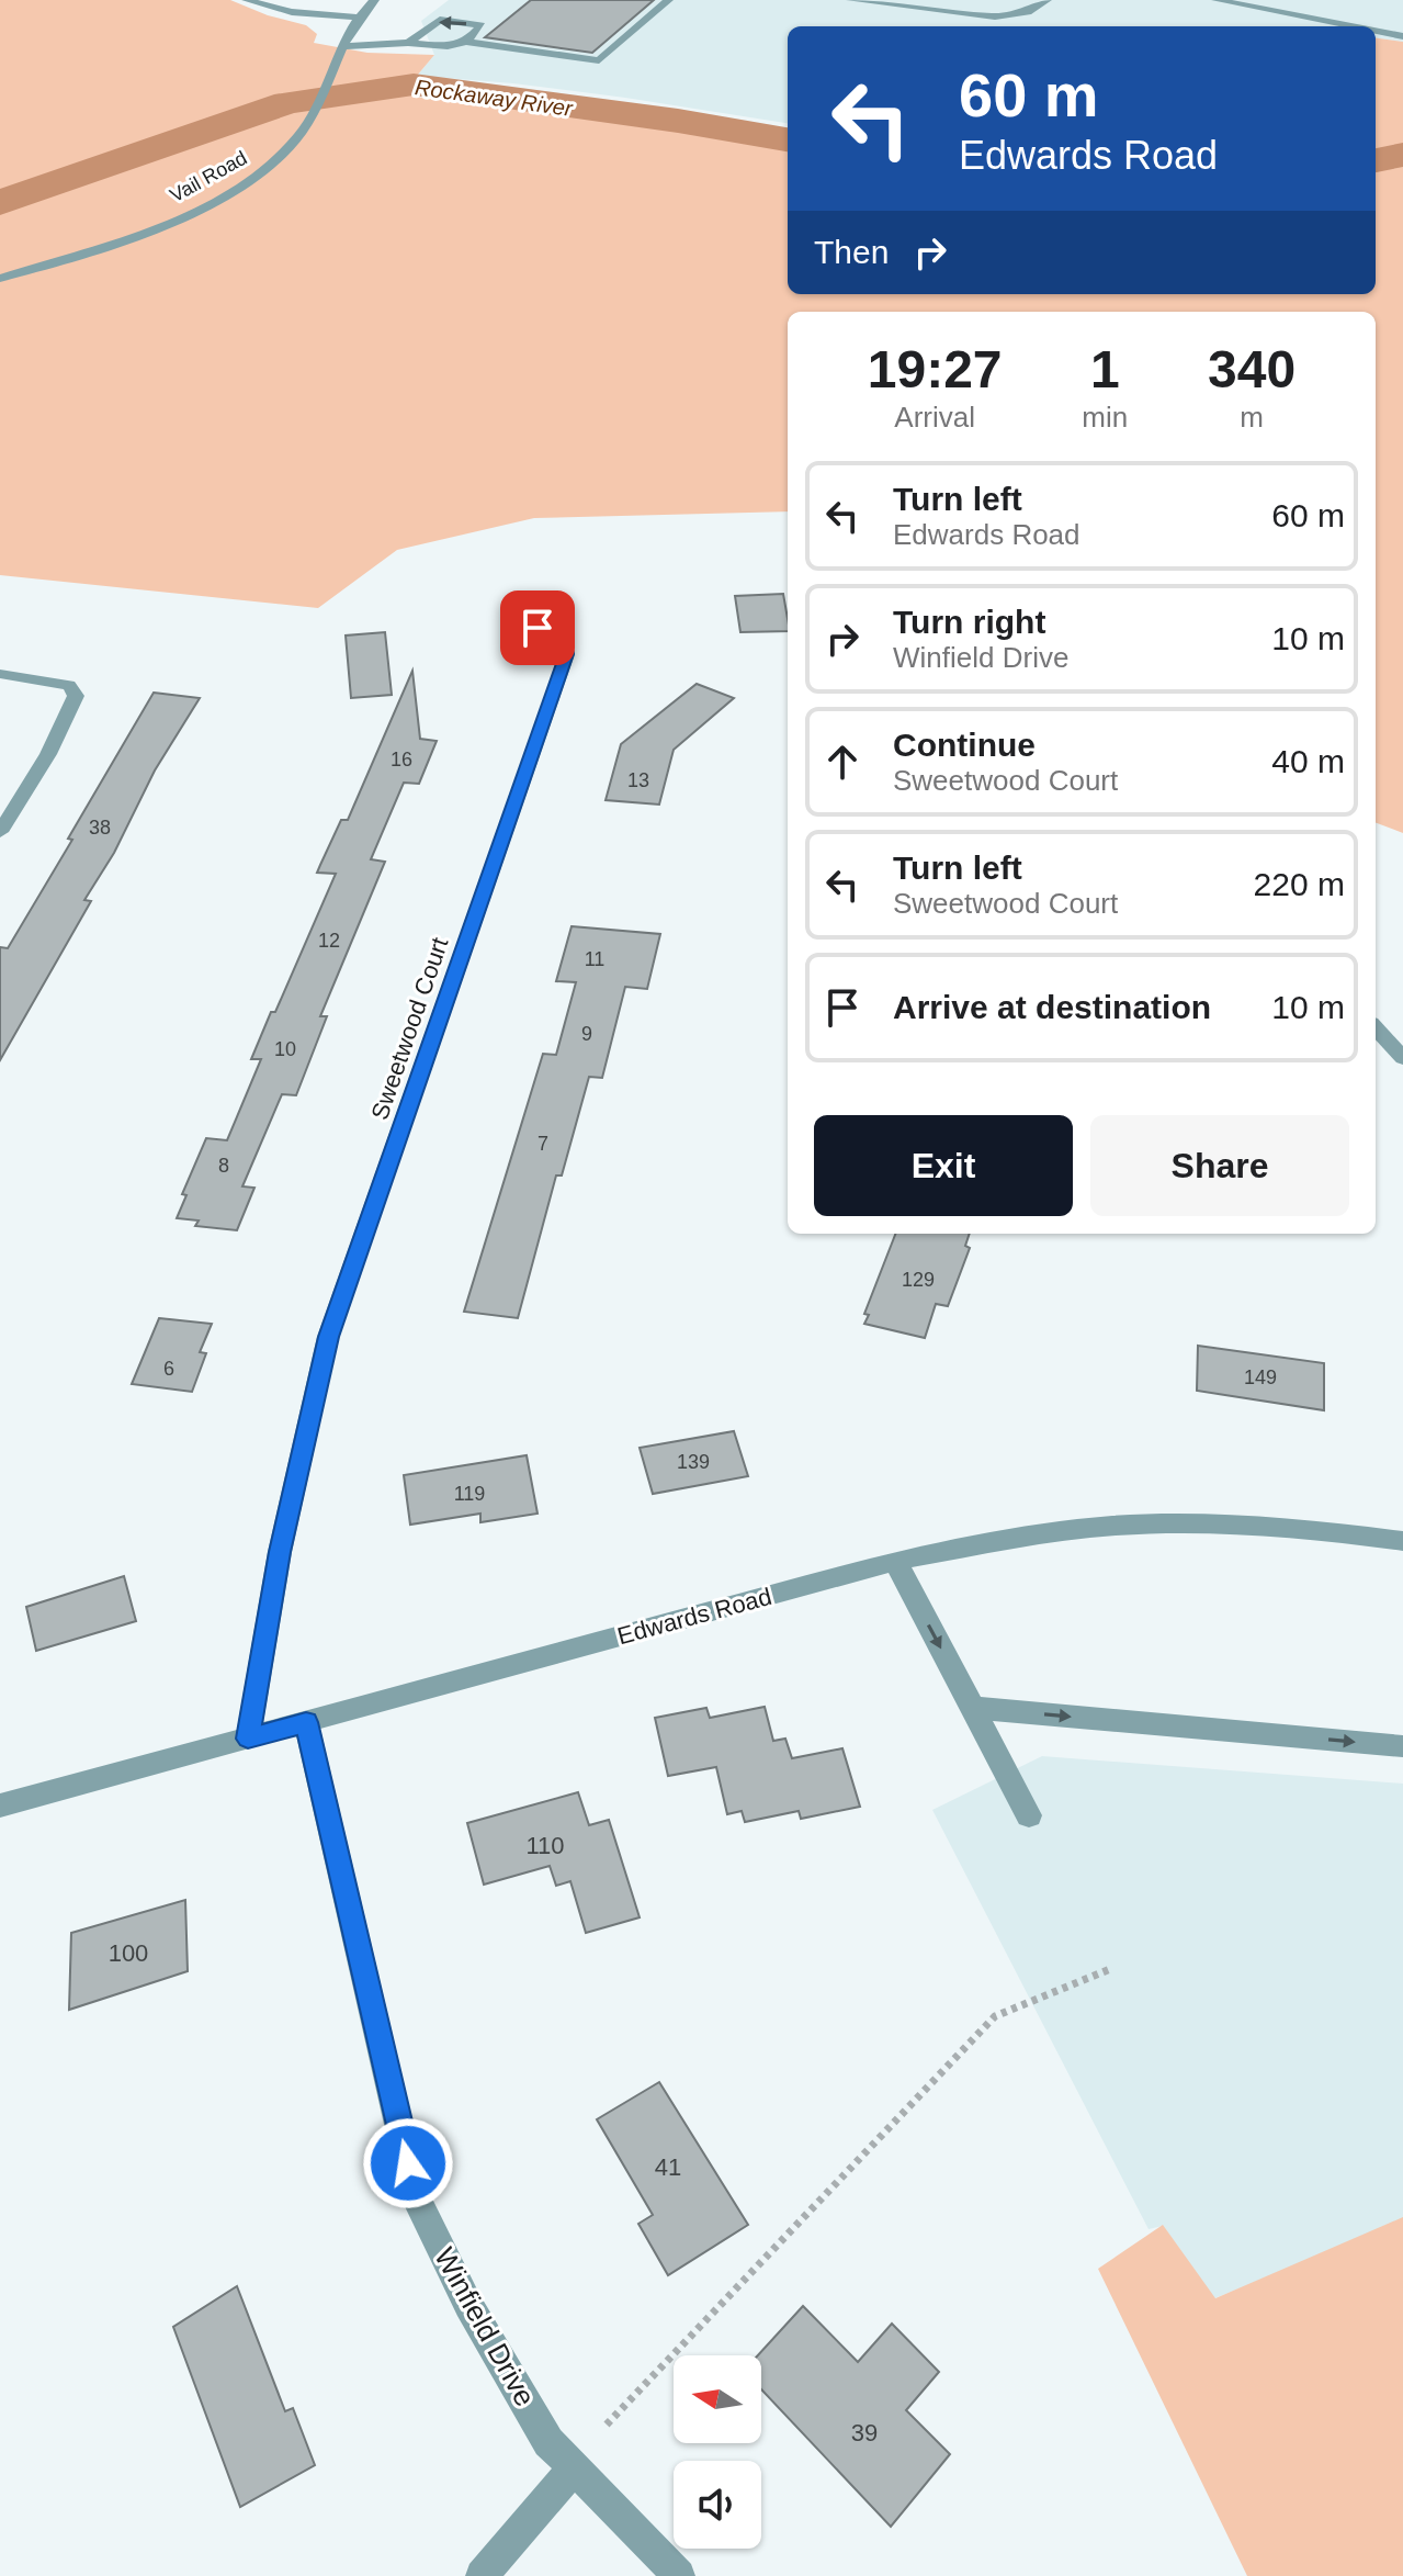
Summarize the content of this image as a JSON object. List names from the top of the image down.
{
  "streets": {
    "street": [
      "Vail Road",
      "Sweetwood Court",
      "Edwards Road",
      "Winfield Drive"
    ]
  },
  "crossings": [
    ["Sweetwood Court", "Edwards Road"],
    ["Edwards Road", "Winfield Drive"]
  ],
  "water": ["Rockaway River"],
  "house_numbers": [
    "16",
    "13",
    "38",
    "12",
    "11",
    "9",
    "10",
    "7",
    "8",
    "129",
    "6",
    "149",
    "139",
    "119",
    "110",
    "100",
    "41",
    "39"
  ],
  "north": "left",
  "page": {
    "turn": ["60 m", "Edwards Road"],
    "then": "Then",
    "eta": [
      "19:27",
      "Arrival",
      "1",
      "min",
      "340",
      "m"
    ],
    "list": [
      {
        "name": "Turn left",
        "note": "Edwards Road",
        "value": "60 m"
      },
      {
        "name": "Turn right",
        "note": "Winfield Drive",
        "value": "10 m"
      },
      {
        "name": "Continue",
        "note": "Sweetwood Court",
        "value": "40 m"
      },
      {
        "name": "Turn left",
        "note": "Sweetwood Court",
        "value": "220 m"
      },
      {
        "name": "Arrive at destination",
        "value": "10 m"
      }
    ],
    "buttons": ["Exit", "Share"]
  }
}
